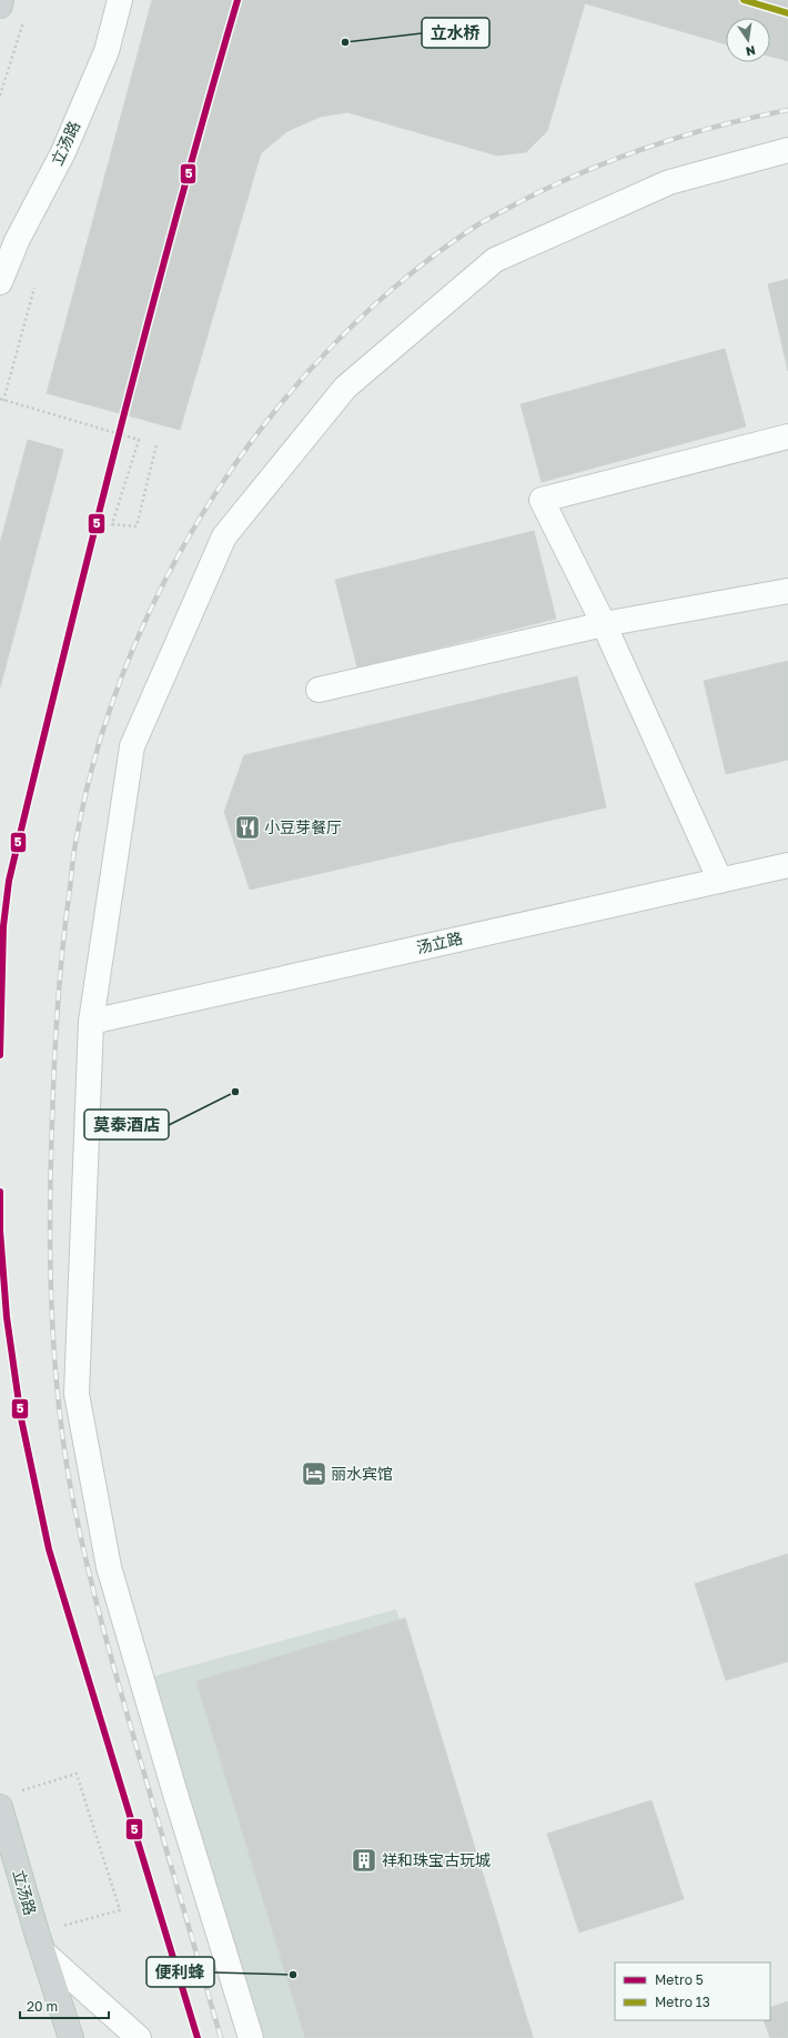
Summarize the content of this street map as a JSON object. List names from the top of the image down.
{
  "streets": {
    "main road": ["立汤路"],
    "street": ["汤立路"]
  },
  "places": {
    "other": ["立水桥", "莫泰酒店", "便利蜂"],
    "restaurant": ["小豆芽餐厅"],
    "hotel": ["丽水宾馆"],
    "building": ["祥和珠宝古玩城"]
  },
  "lines": ["metro line 5", "metro line 13"],
  "legend": ["Metro 5", "Metro 13"],
  "scale_bar": "20 m",
  "north": "bottom"
}
